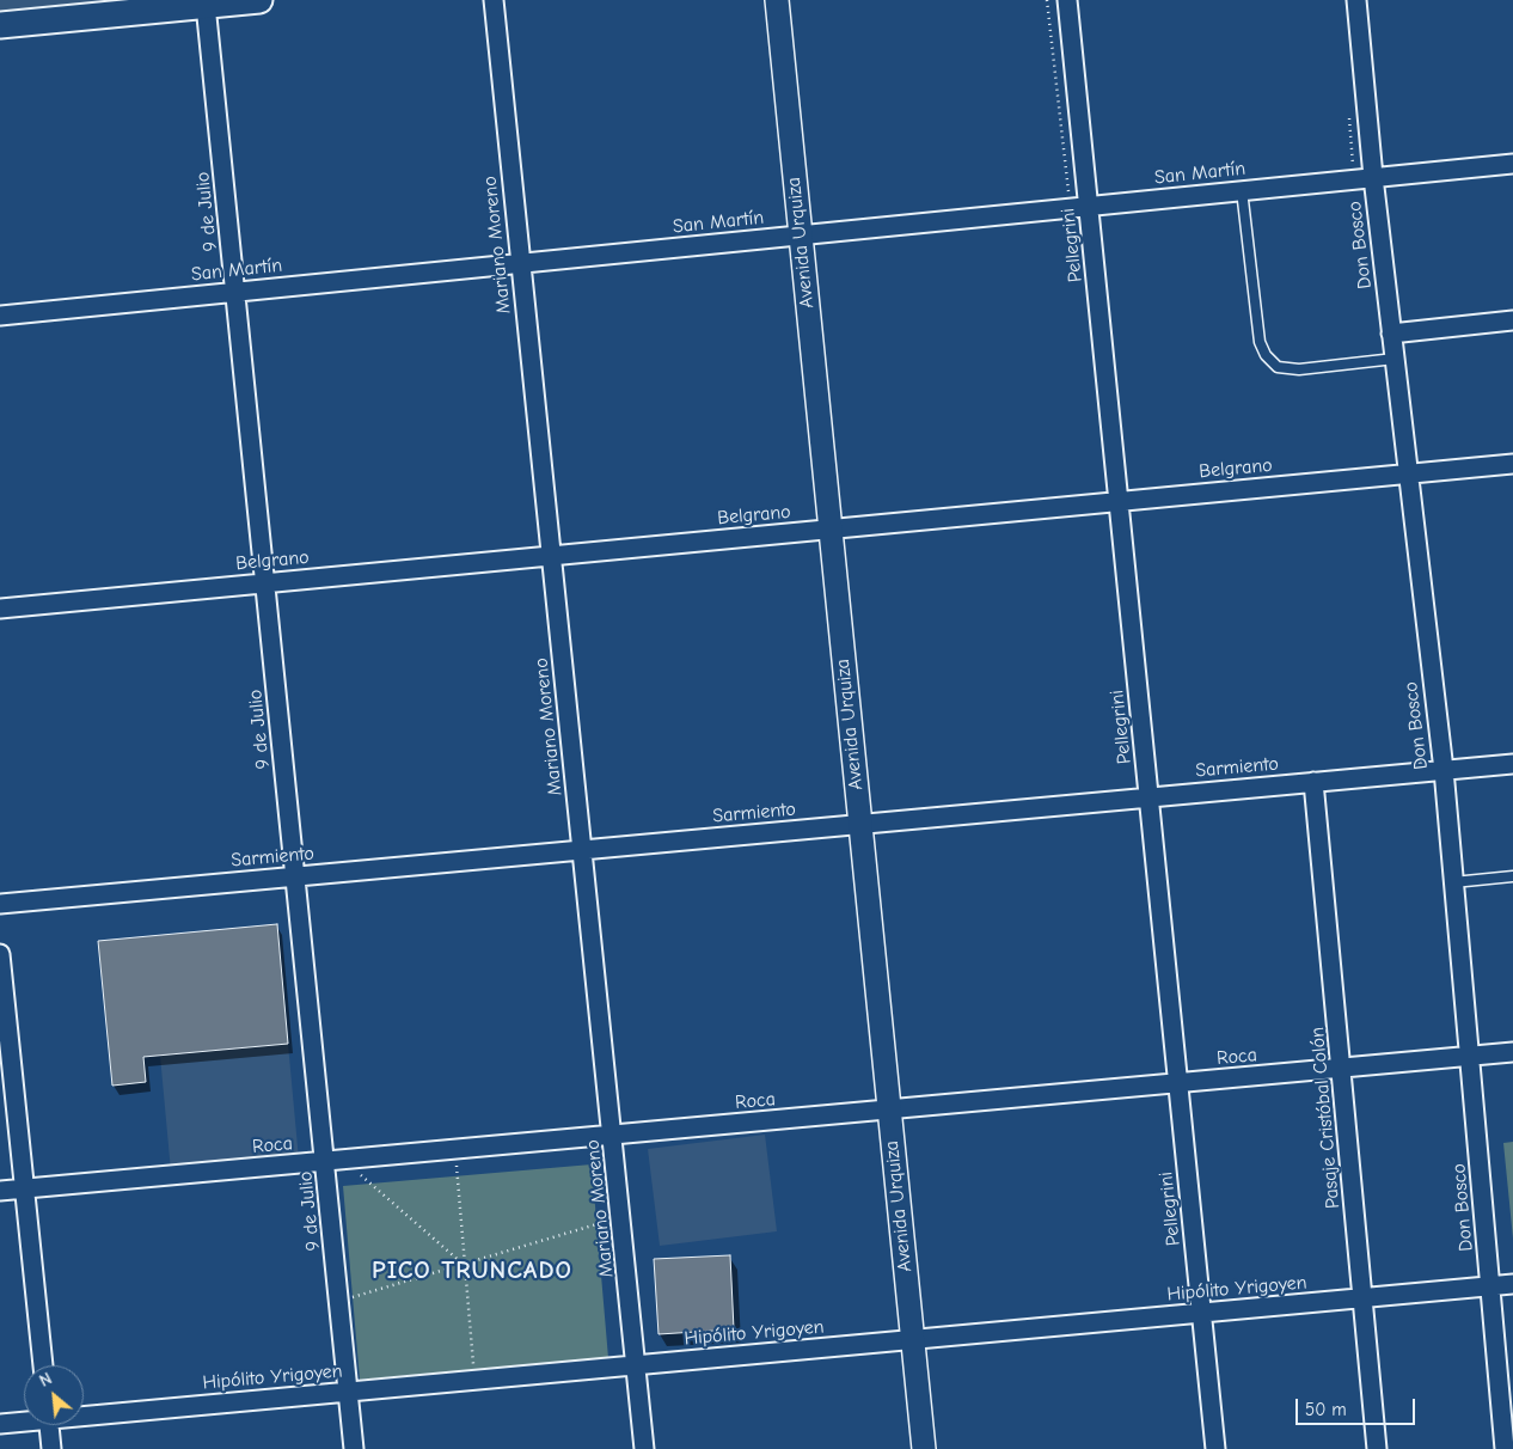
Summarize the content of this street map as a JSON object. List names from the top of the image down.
{
  "streets": {
    "street": [
      "San Martín",
      "9 de Julio",
      "Avenida Urquiza",
      "Mariano Moreno",
      "Pellegrini",
      "Don Bosco",
      "Belgrano",
      "Sarmiento",
      "Roca",
      "Pasaje Cristóbal Colón",
      "Hipólito Yrigoyen"
    ]
  },
  "crossings": [
    ["San Martín", "9 de Julio"],
    ["San Martín", "Avenida Urquiza"],
    ["San Martín", "Mariano Moreno"],
    ["San Martín", "Pellegrini"],
    ["San Martín", "Don Bosco"],
    ["9 de Julio", "Belgrano"],
    ["9 de Julio", "Sarmiento"],
    ["9 de Julio", "Roca"],
    ["9 de Julio", "Hipólito Yrigoyen"],
    ["Avenida Urquiza", "Belgrano"],
    ["Avenida Urquiza", "Sarmiento"],
    ["Avenida Urquiza", "Roca"],
    ["Avenida Urquiza", "Hipólito Yrigoyen"],
    ["Mariano Moreno", "Belgrano"],
    ["Mariano Moreno", "Sarmiento"],
    ["Mariano Moreno", "Roca"],
    ["Mariano Moreno", "Hipólito Yrigoyen"],
    ["Pellegrini", "Belgrano"],
    ["Pellegrini", "Sarmiento"],
    ["Pellegrini", "Roca"],
    ["Pellegrini", "Hipólito Yrigoyen"],
    ["Don Bosco", "Belgrano"],
    ["Don Bosco", "Sarmiento"],
    ["Don Bosco", "Roca"],
    ["Don Bosco", "Hipólito Yrigoyen"],
    ["Sarmiento", "Pasaje Cristóbal Colón"],
    ["Roca", "Pasaje Cristóbal Colón"],
    ["Pasaje Cristóbal Colón", "Hipólito Yrigoyen"]
  ],
  "districts": ["PICO TRUNCADO"],
  "scale_bar": "50 m",
  "north": "top left"
}
